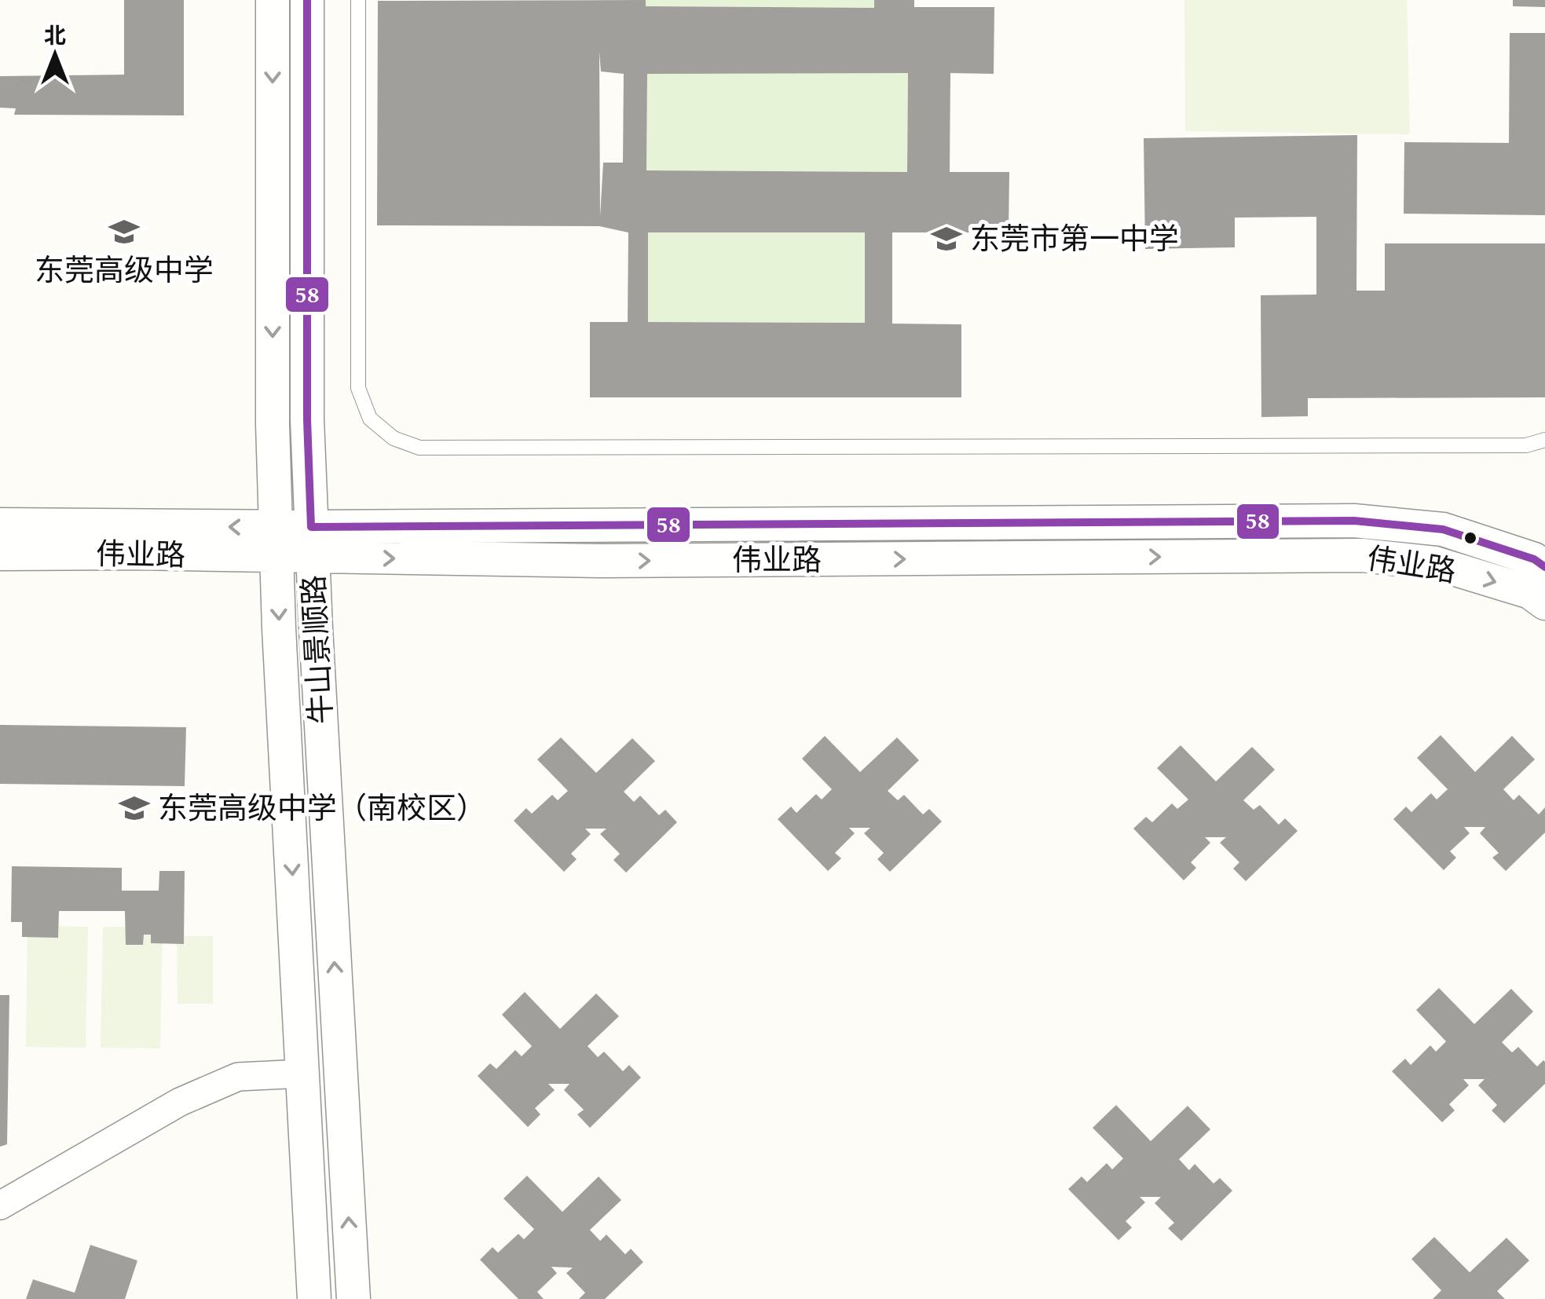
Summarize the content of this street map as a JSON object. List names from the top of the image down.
{
  "streets": {
    "street": ["伟业路", "牛山景顺路"]
  },
  "crossings": [
    ["伟业路", "牛山景顺路"]
  ],
  "places": {
    "school or university": ["东莞高级中学", "东莞市第一中学", "东莞高级中学（南校区）"]
  },
  "lines": ["transit line 58"],
  "north": "top"
}
